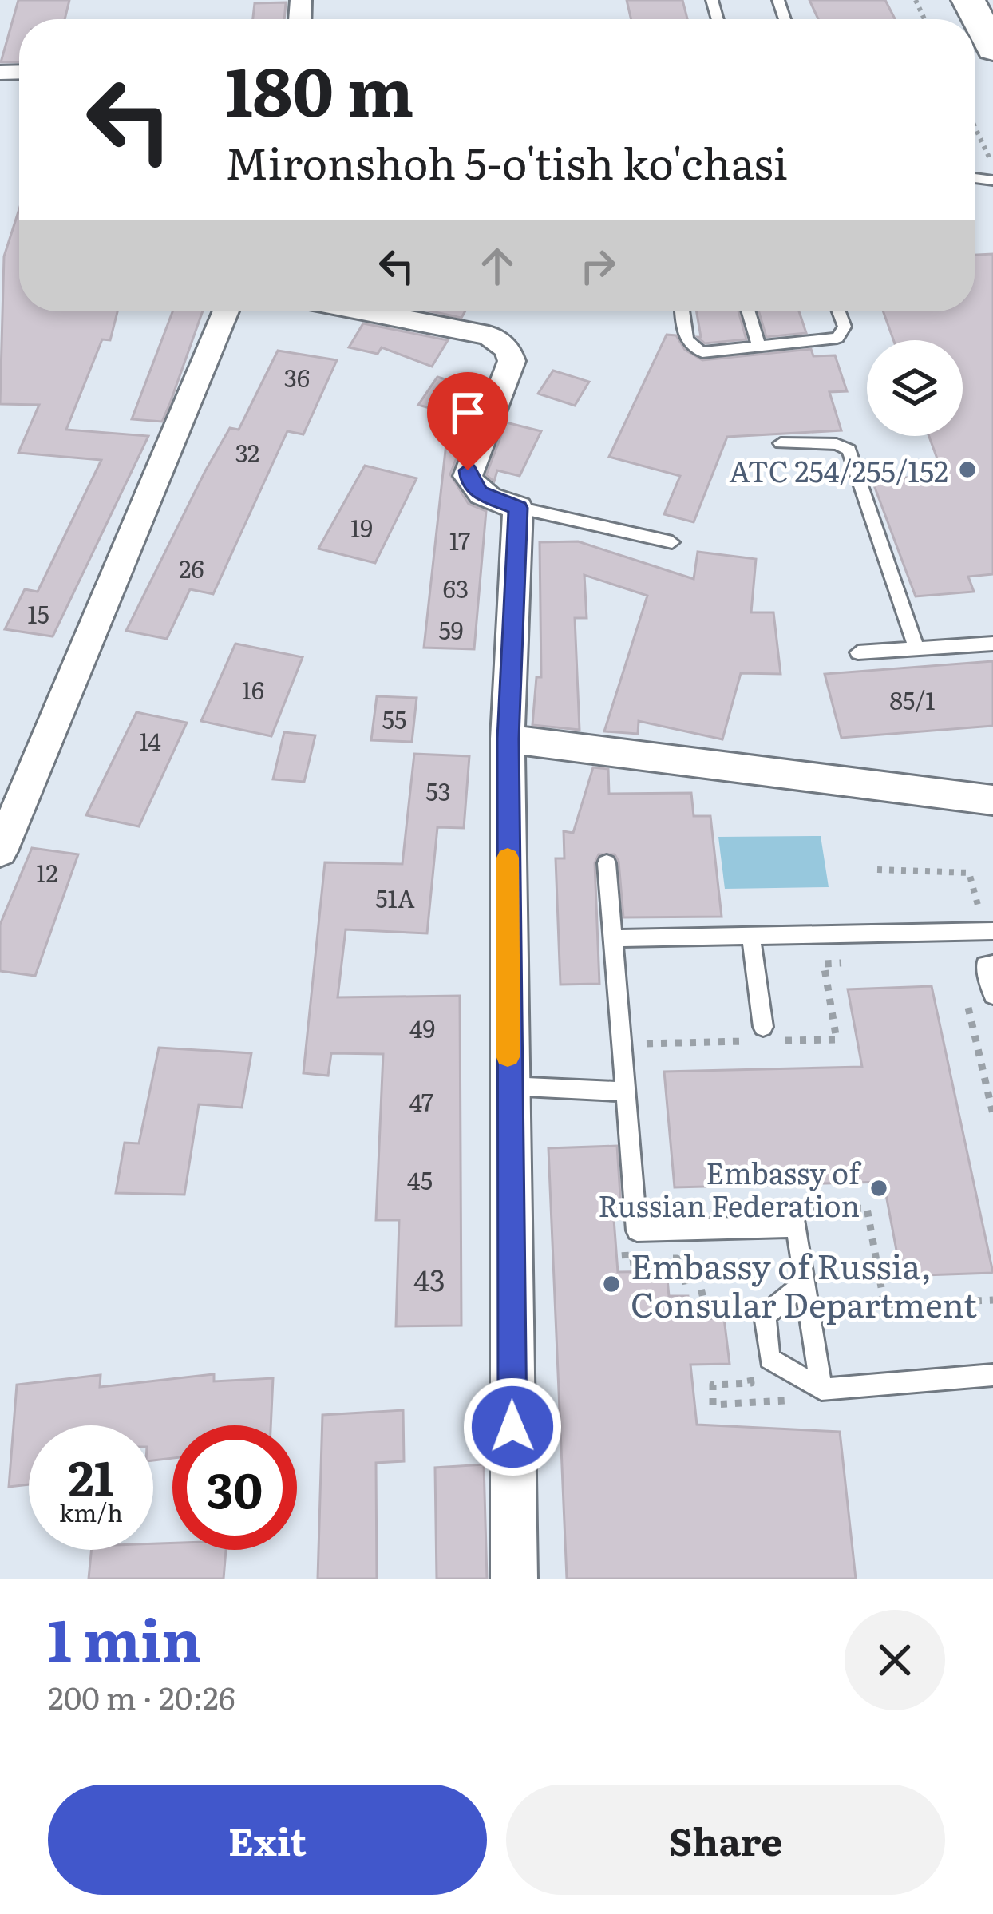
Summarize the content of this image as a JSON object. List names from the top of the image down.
{
  "places": ["АТС 254/255/152", "Embassy of Russian Federation", "Embassy of Russia, Consular Department"],
  "house_numbers": [
    "36",
    "32",
    "19",
    "17",
    "26",
    "63",
    "15",
    "59",
    "16",
    "85/1",
    "55",
    "14",
    "53",
    "12",
    "51A",
    "49",
    "47",
    "45",
    "43"
  ],
  "page": {
    "turn": ["180 m", "Mironshoh 5-o'tish ko'chasi"],
    "speed": "21 km/h",
    "limit": "30",
    "heading": ["1 min", "200 m · 20:26"],
    "buttons": ["Exit", "Share"]
  }
}
